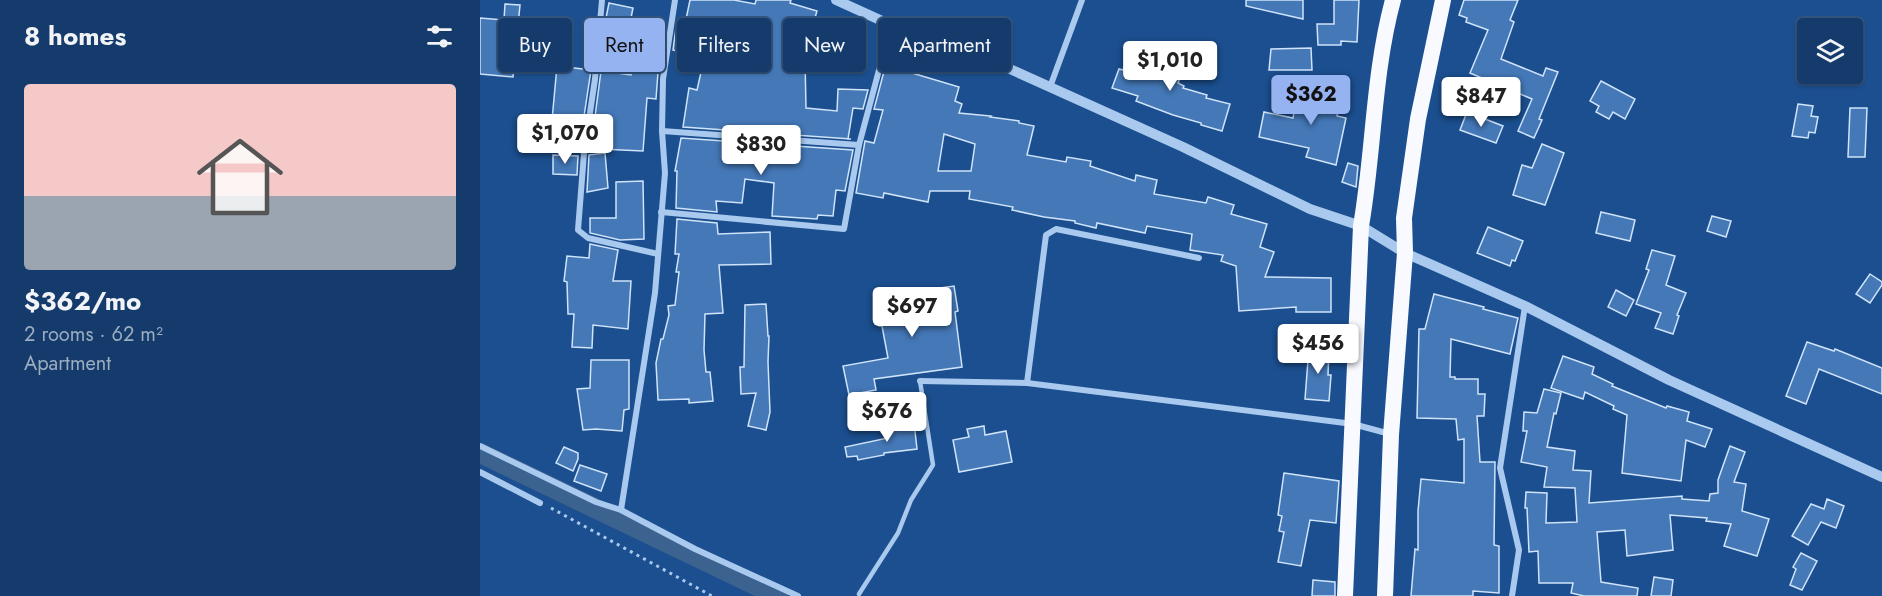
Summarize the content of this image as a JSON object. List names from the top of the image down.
{
  "page": {
    "heading": "8 homes",
    "chip": [
      "Buy",
      "Rent",
      "Filters",
      "New",
      "Apartment"
    ],
    "price": [
      "$1,010",
      "$362",
      "$847",
      "$1,070",
      "$830",
      "$697",
      "$456",
      "$676"
    ],
    "list": [
      {
        "name": "$362/mo",
        "note": "2 rooms · 62 m² · Apartment"
      }
    ]
  }
}
